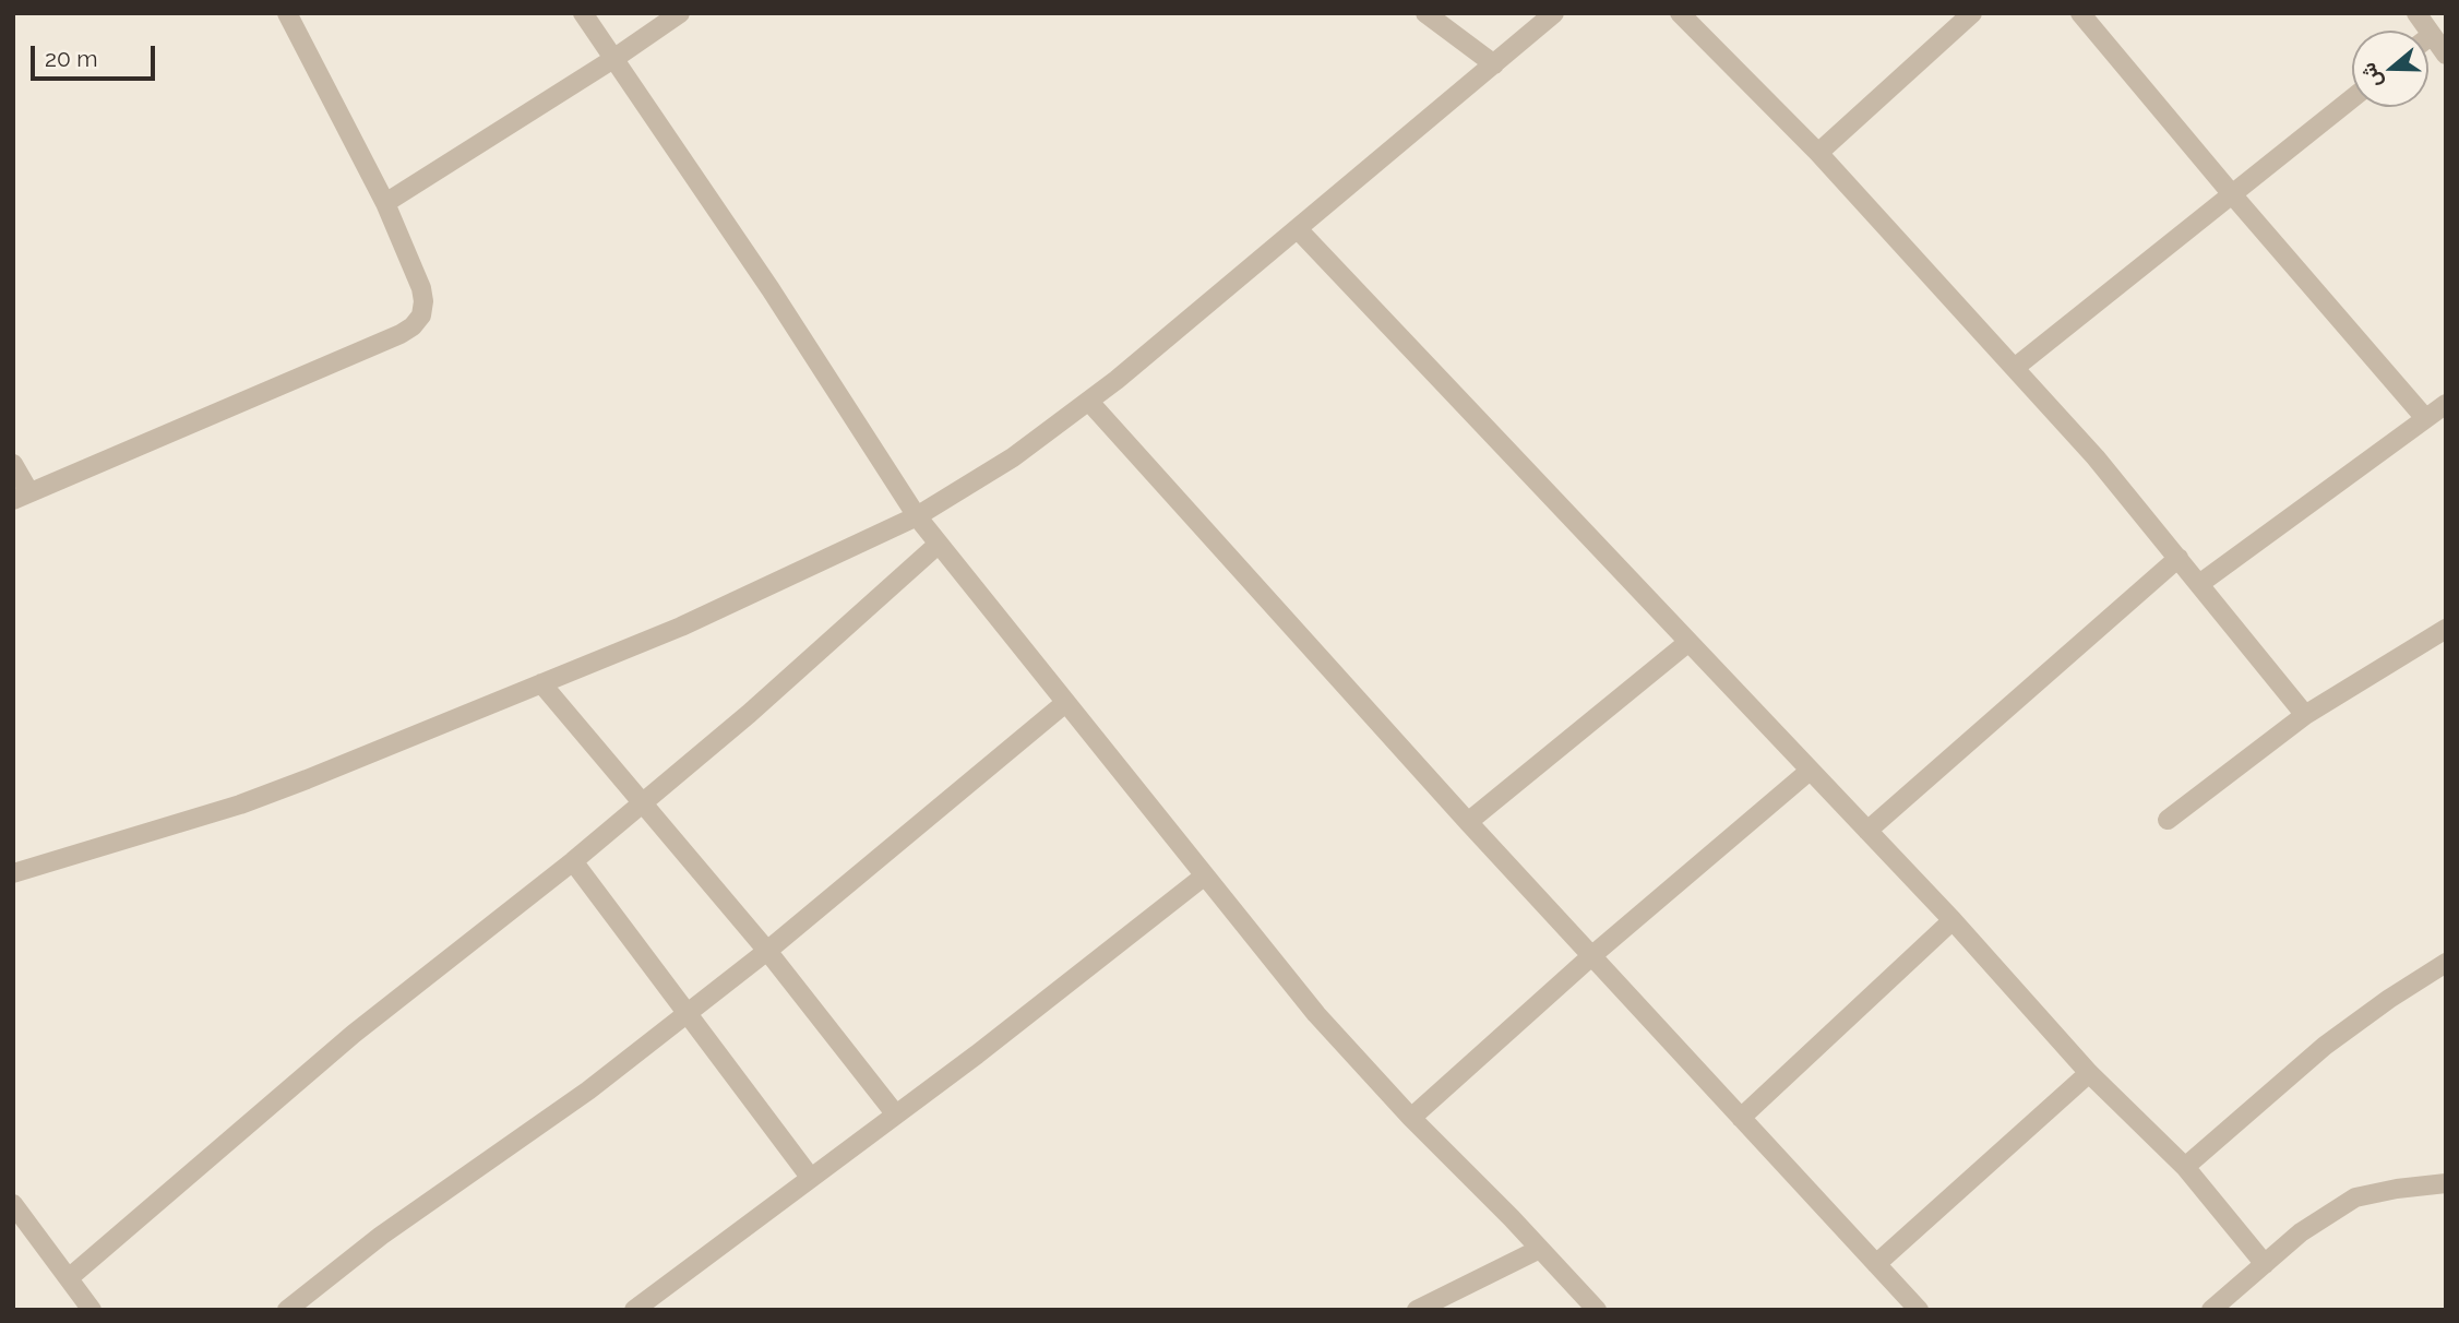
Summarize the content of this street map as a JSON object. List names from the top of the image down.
{
  "scale_bar": "20 m",
  "north": "left"
}
